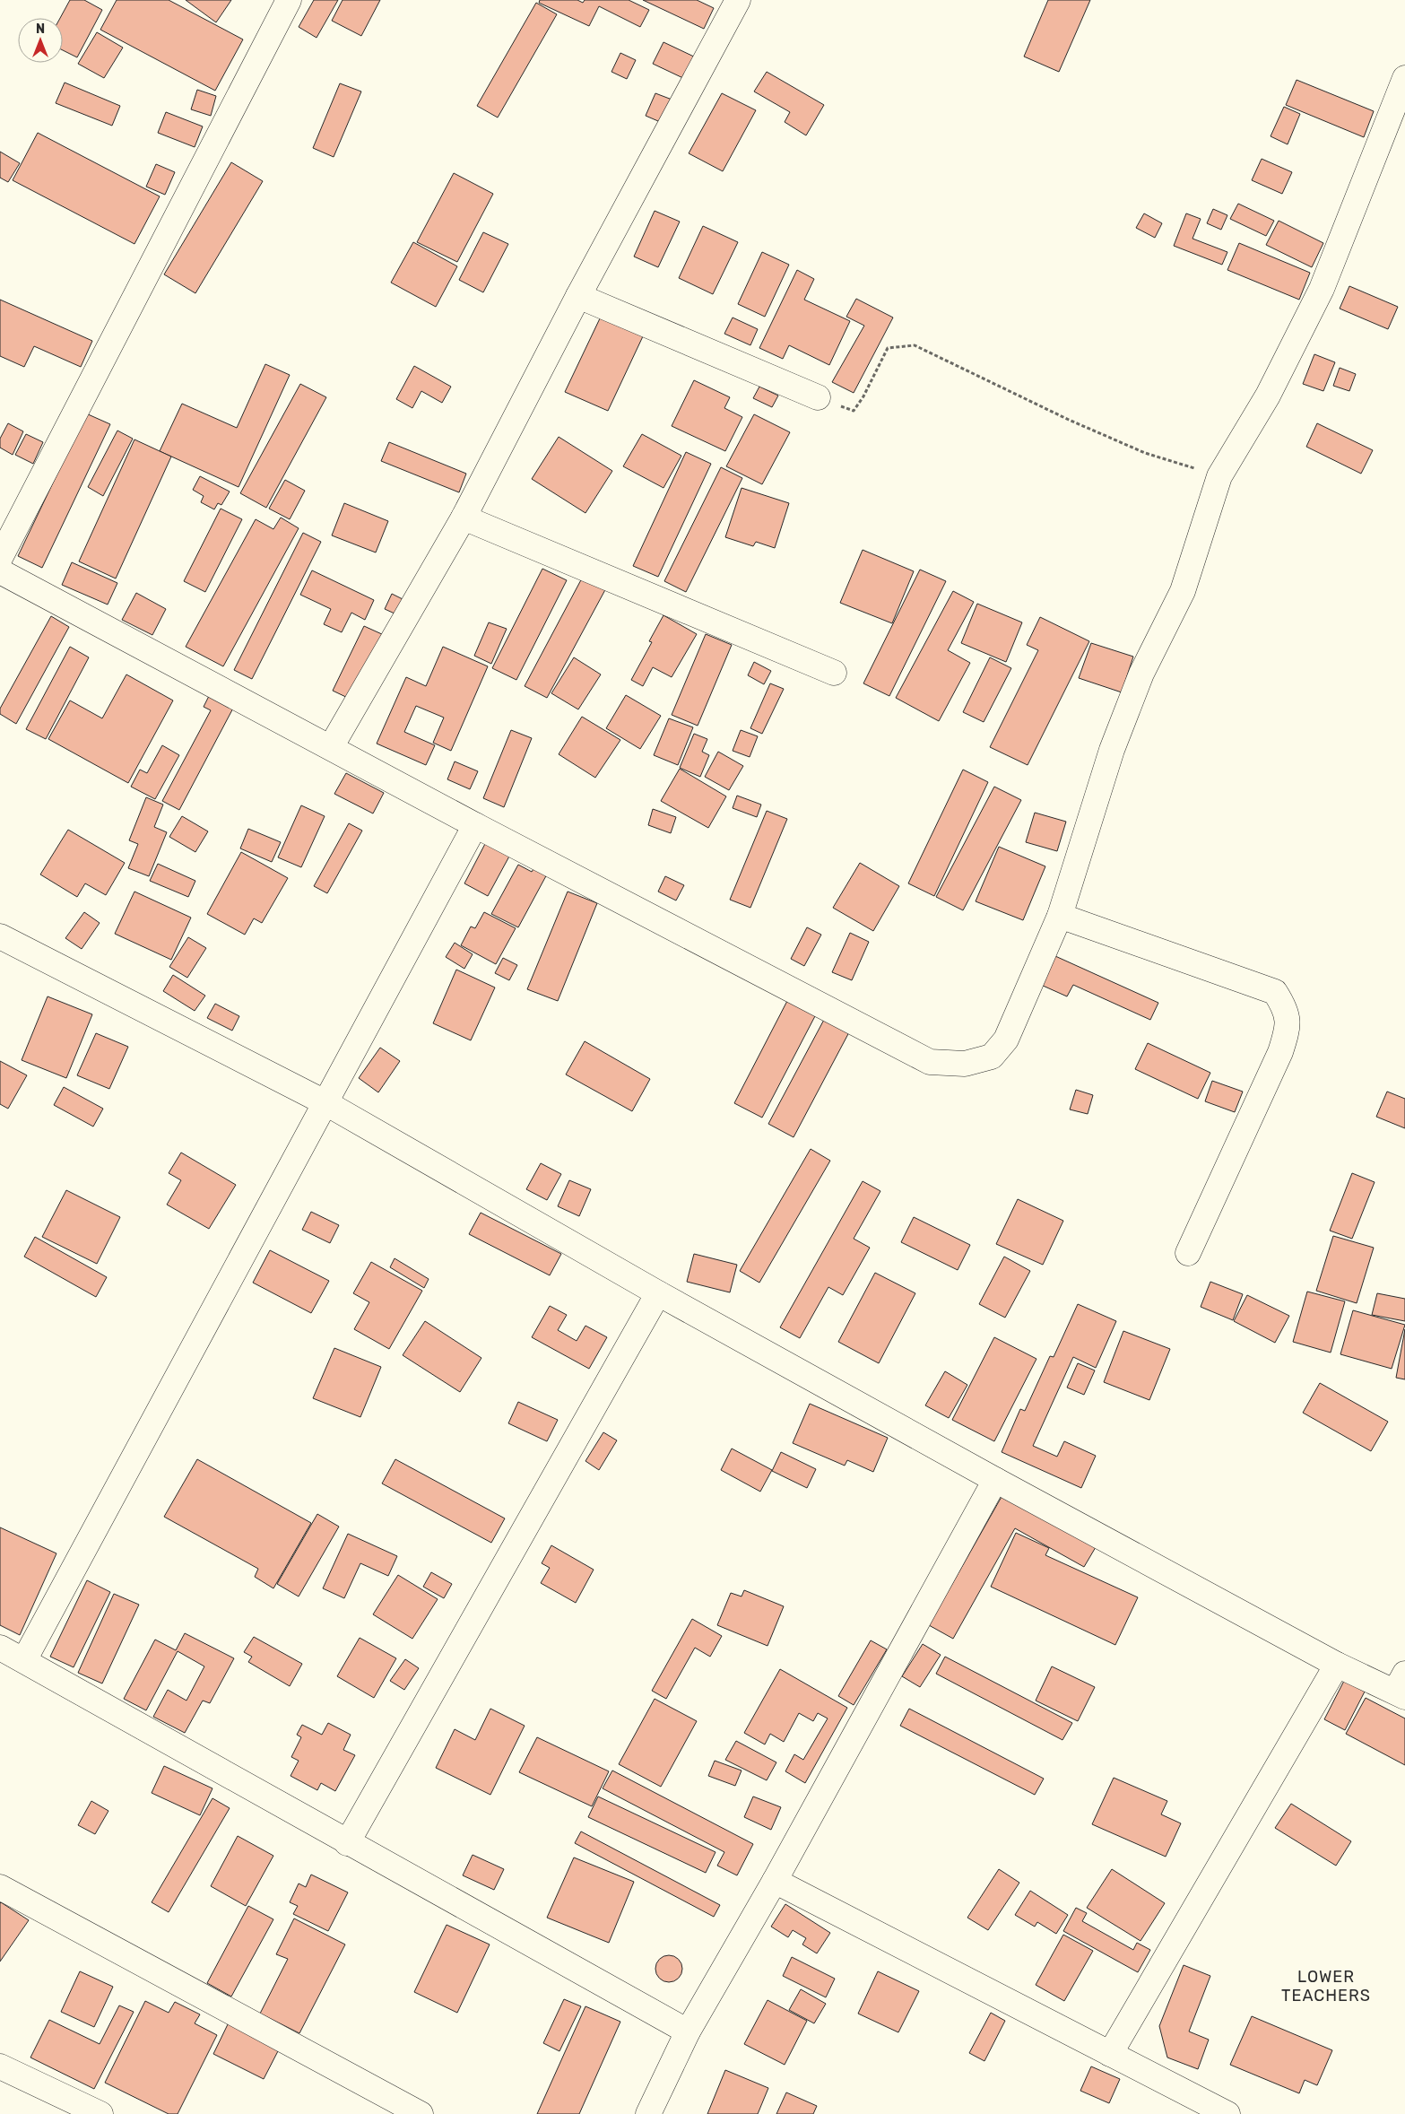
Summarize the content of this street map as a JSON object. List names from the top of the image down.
{
  "districts": ["LOWER TEACHERS"],
  "north": "top"
}
